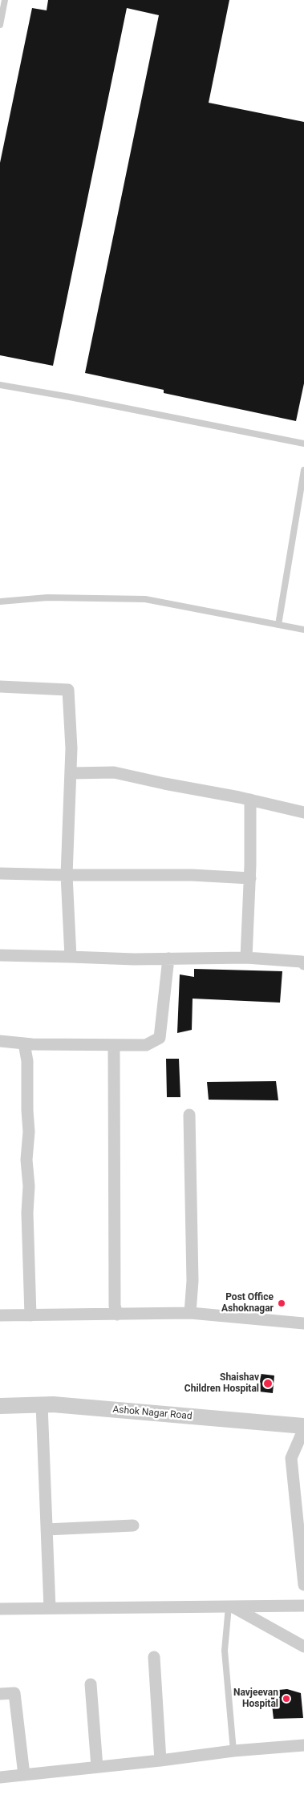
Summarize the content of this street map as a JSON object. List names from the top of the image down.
{
  "streets": {
    "street": ["Ashok Nagar Road"]
  },
  "places": ["Post Office Ashoknagar", "Shaishav Children Hospital", "Navjeevan Hospital"]
}
